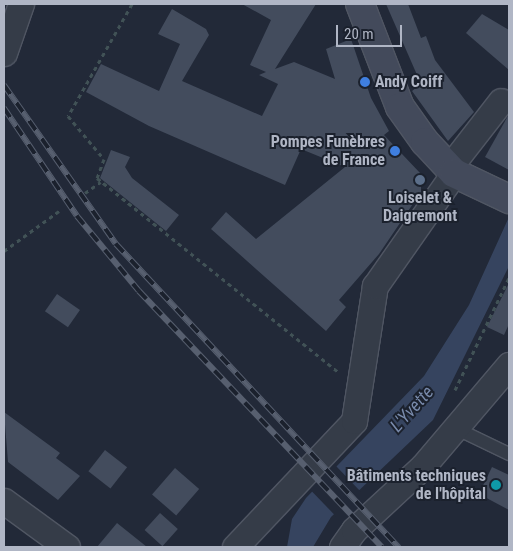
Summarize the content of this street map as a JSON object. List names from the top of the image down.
{
  "water": ["L'Yvette"],
  "places": [
    "Andy Coiff",
    "Pompes Funèbres de France",
    "Loiselet & Daigremont",
    "Bâtiments techniques de l'hôpital"
  ],
  "scale_bar": "20 m"
}
